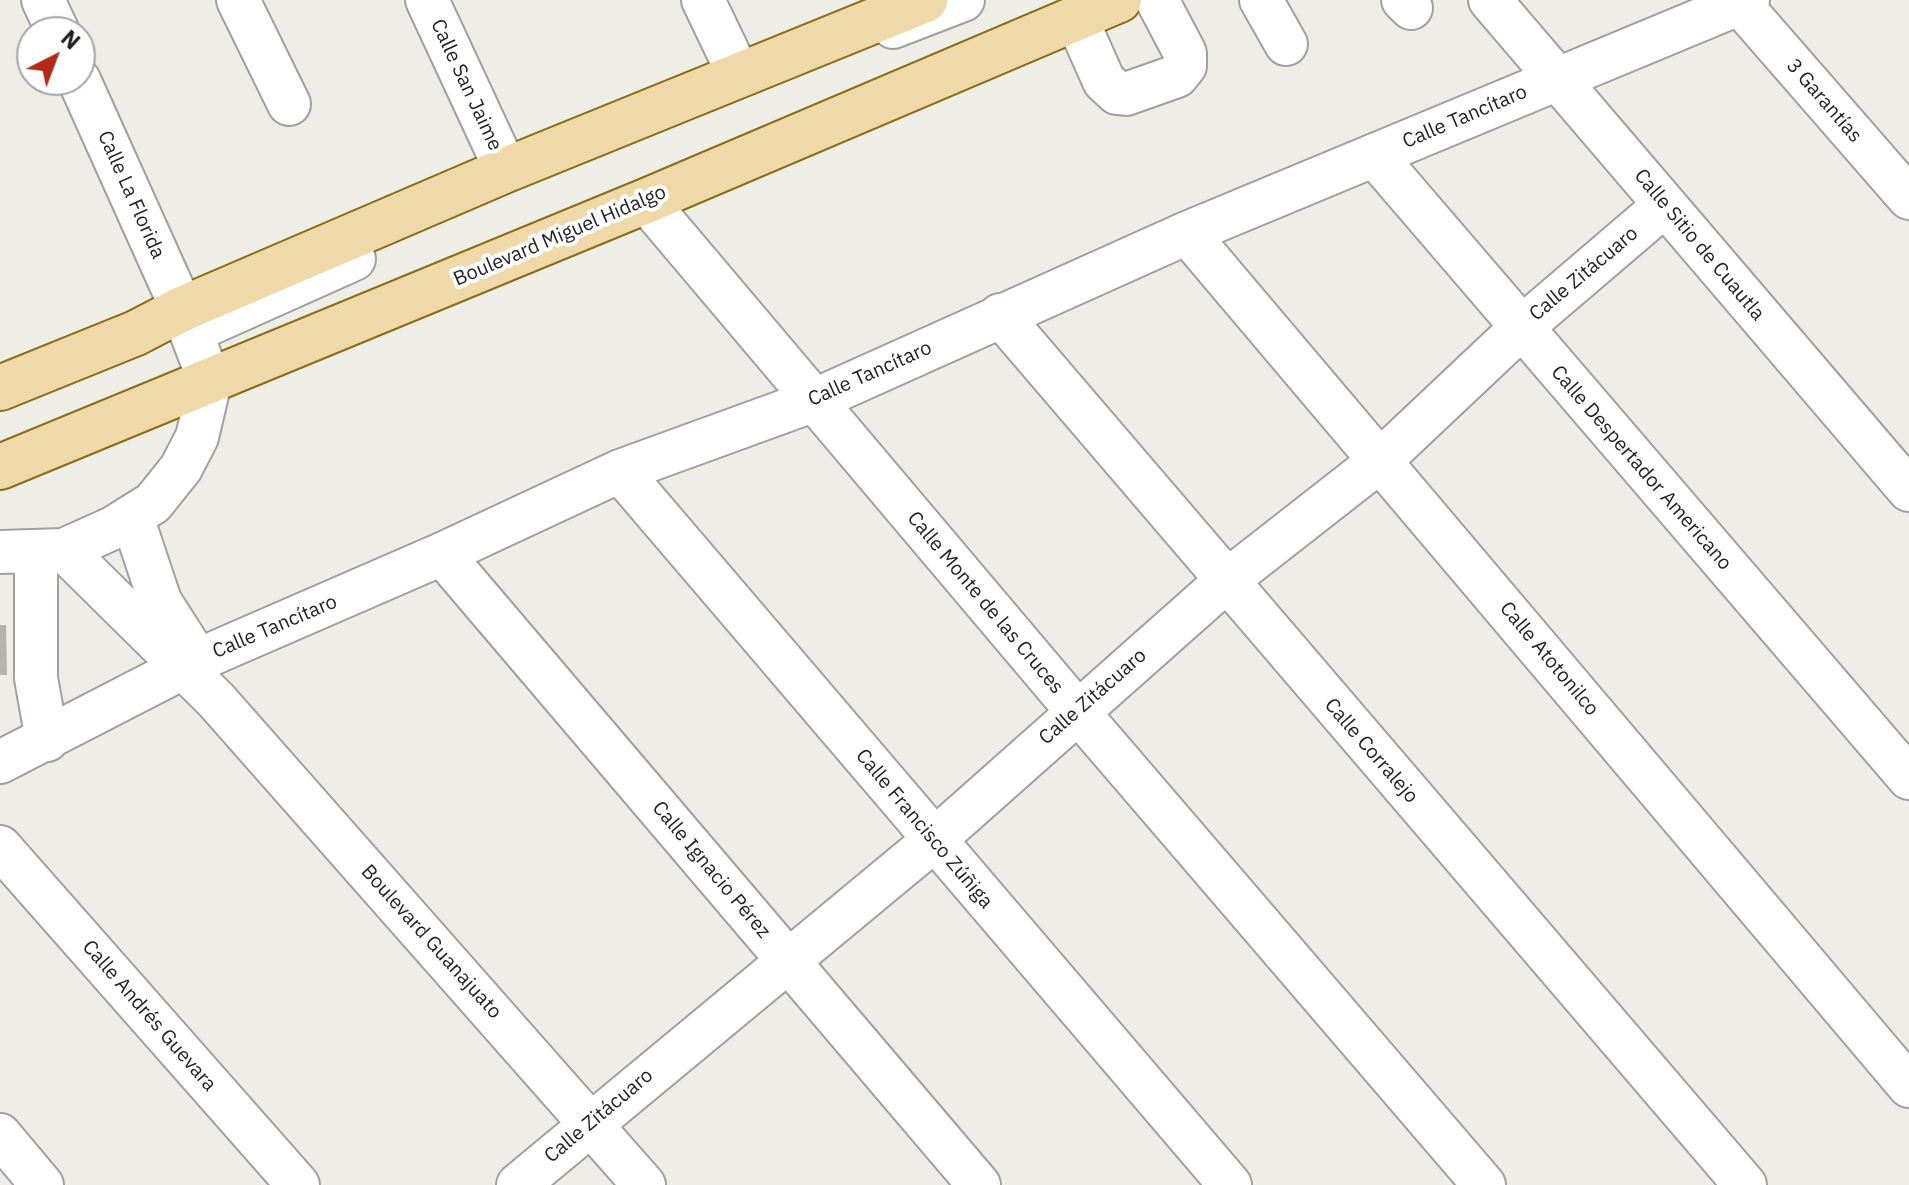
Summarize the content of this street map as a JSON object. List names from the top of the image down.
{
  "streets": {
    "main road": ["Boulevard Miguel Hidalgo"],
    "street": [
      "Calle San Jaime",
      "3 Garantías",
      "Calle Tancítaro",
      "Calle La Florida",
      "Calle Sitio de Cuautla",
      "Calle Zitácuaro",
      "Calle Despertador Americano",
      "Calle Monte de las Cruces",
      "Calle Atotonilco",
      "Calle Corralejo",
      "Calle Francisco Zúñiga",
      "Calle Ignacio Pérez",
      "Boulevard Guanajuato",
      "Calle Andrés Guevara"
    ]
  },
  "crossings": [
    ["Calle San Jaime", "Boulevard Miguel Hidalgo"],
    ["3 Garantías", "Calle Tancítaro"],
    ["Calle Tancítaro", "Calle Sitio de Cuautla"],
    ["Calle Tancítaro", "Calle Despertador Americano"],
    ["Calle Tancítaro", "Calle Monte de las Cruces"],
    ["Calle Tancítaro", "Calle Atotonilco"],
    ["Calle Tancítaro", "Calle Corralejo"],
    ["Calle Tancítaro", "Calle Francisco Zúñiga"],
    ["Calle Tancítaro", "Calle Ignacio Pérez"],
    ["Calle Tancítaro", "Boulevard Guanajuato"],
    ["Calle La Florida", "Boulevard Miguel Hidalgo"],
    ["Boulevard Miguel Hidalgo", "Calle Monte de las Cruces"],
    ["Calle Sitio de Cuautla", "Calle Zitácuaro"],
    ["Calle Zitácuaro", "Calle Despertador Americano"],
    ["Calle Zitácuaro", "Calle Monte de las Cruces"],
    ["Calle Zitácuaro", "Calle Atotonilco"],
    ["Calle Zitácuaro", "Calle Corralejo"],
    ["Calle Zitácuaro", "Calle Francisco Zúñiga"],
    ["Calle Zitácuaro", "Calle Ignacio Pérez"],
    ["Calle Zitácuaro", "Boulevard Guanajuato"]
  ],
  "north": "top right"
}
